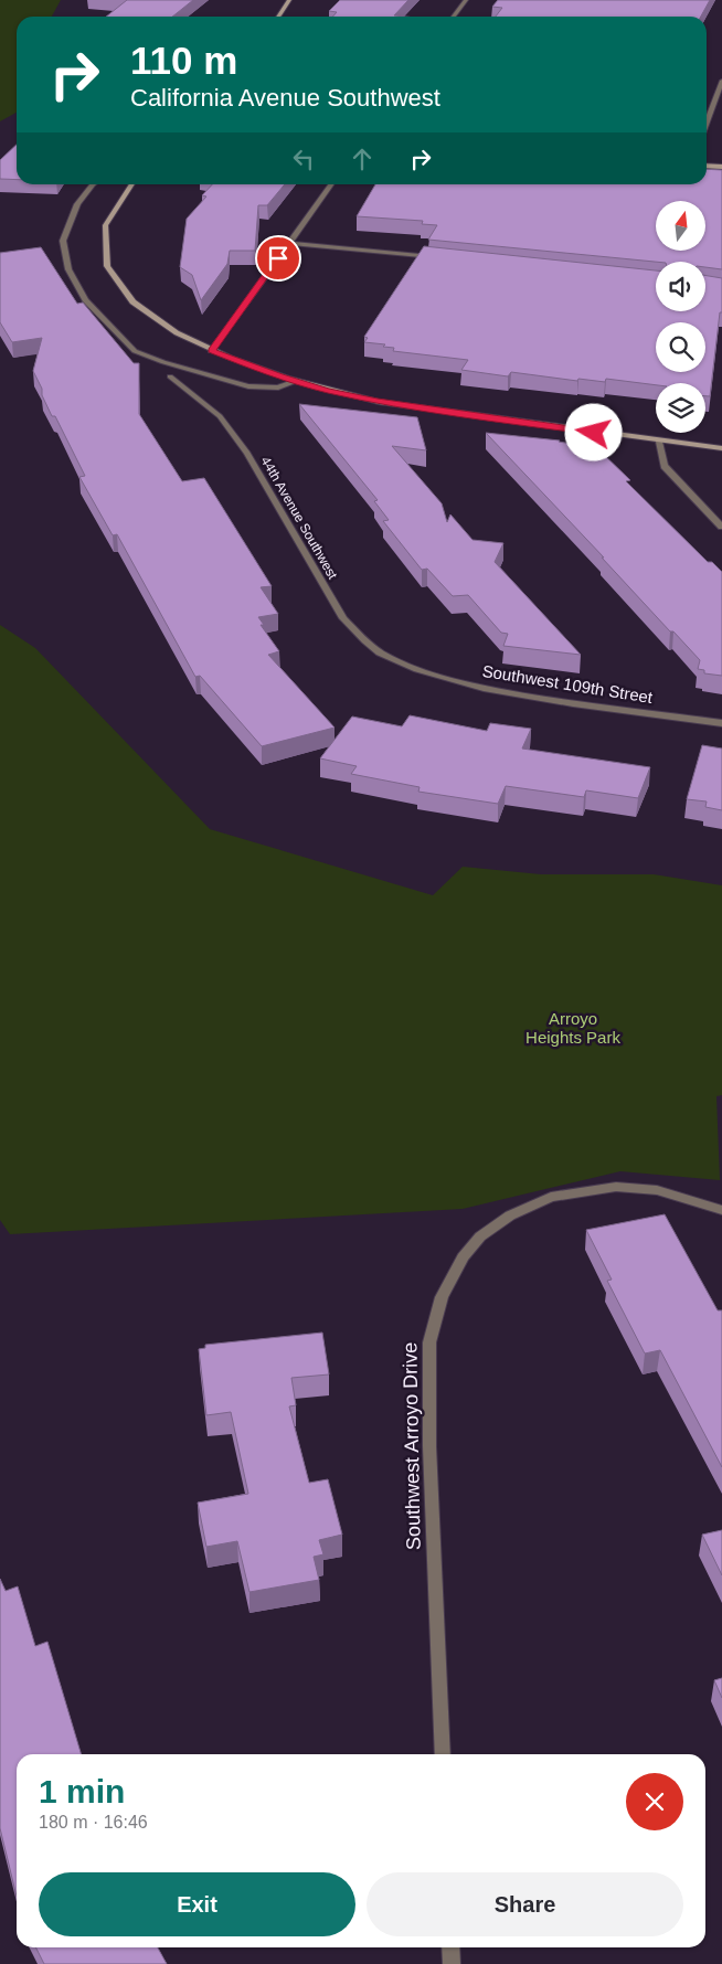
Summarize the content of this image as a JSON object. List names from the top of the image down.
{
  "streets": {
    "street": ["44th Avenue Southwest", "Southwest 109th Street", "Southwest Arroyo Drive"]
  },
  "crossings": [
    ["44th Avenue Southwest", "Southwest 109th Street"]
  ],
  "parks": ["Arroyo Heights Park"],
  "north": "top",
  "page": {
    "turn": ["110 m", "California Avenue Southwest"],
    "heading": ["1 min", "180 m · 16:46"],
    "buttons": ["Exit", "Share"]
  }
}
